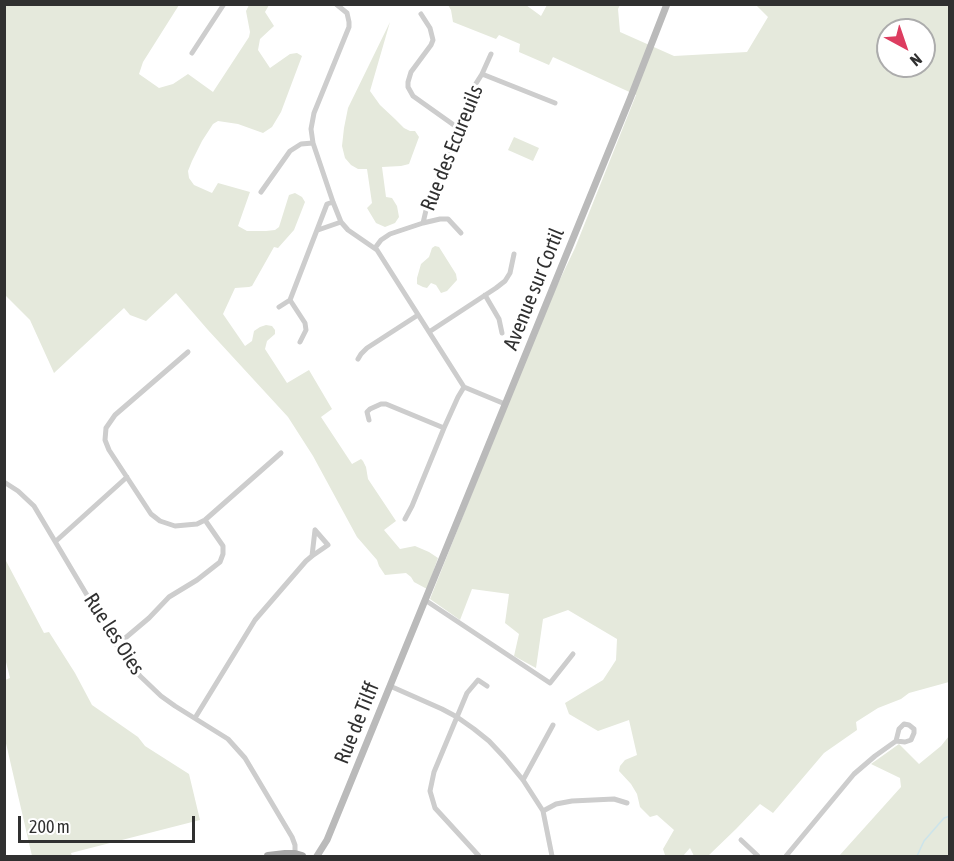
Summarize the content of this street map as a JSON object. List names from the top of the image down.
{
  "streets": {
    "main road": ["Avenue sur Cortil", "Rue de Tilff"],
    "street": ["Rue des Ecureuils", "Rue les Oies"]
  },
  "crossings": [
    ["Avenue sur Cortil", "Rue de Tilff"]
  ],
  "scale_bar": "200 m",
  "north": "bottom right"
}
